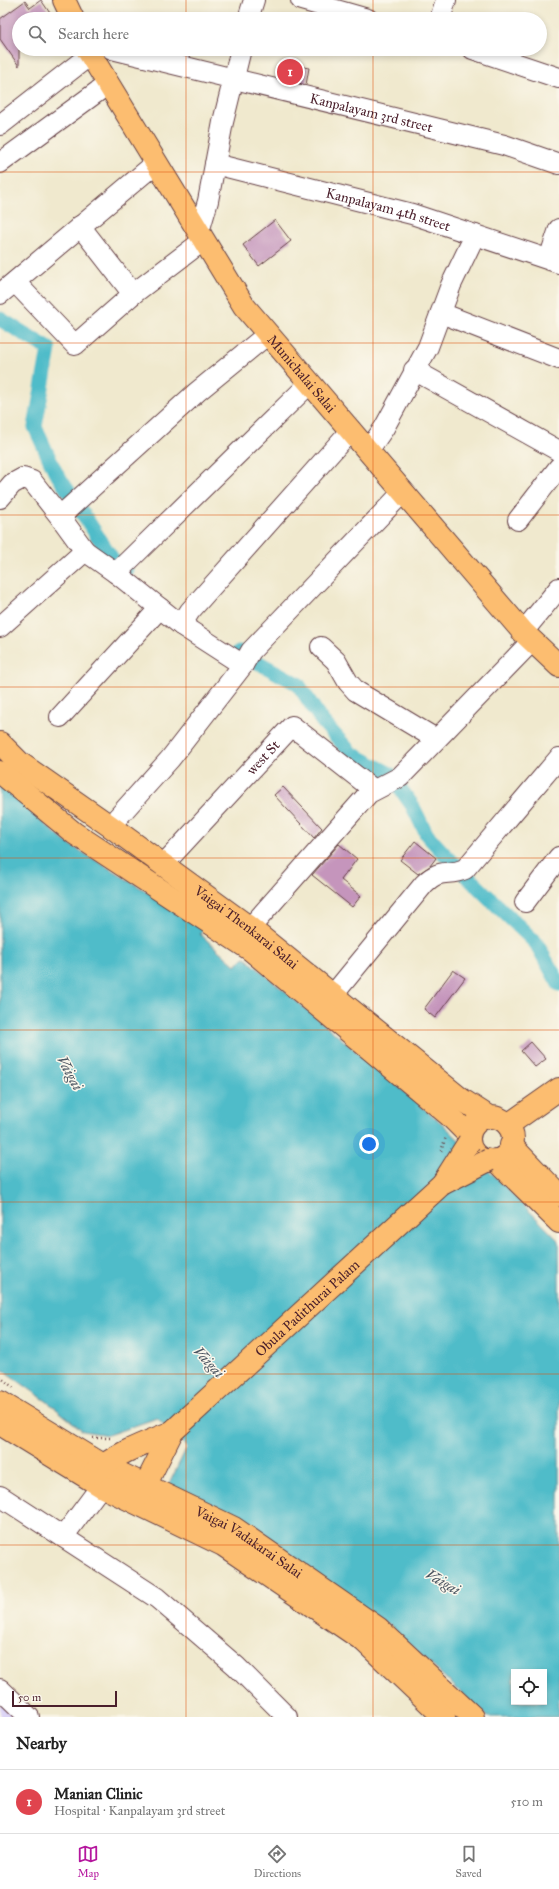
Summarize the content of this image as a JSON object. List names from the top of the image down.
{
  "streets": {
    "main road": [
      "Munichalai Salai",
      "Vaigai Thenkarai Salai",
      "Obula Padithurai Palam",
      "Vaigai Vadakarai Salai"
    ],
    "street": ["Kanpalayam 3rd street", "Kanpalayam 4th street", "west St"]
  },
  "crossings": [
    ["west St", "Vaigai Thenkarai Salai"],
    ["Vaigai Thenkarai Salai", "Obula Padithurai Palam"],
    ["Obula Padithurai Palam", "Vaigai Vadakarai Salai"]
  ],
  "water": ["Vaigai"],
  "scale_bar": "50 m",
  "page": {
    "search": "Search here",
    "pins": "1",
    "scale": "50 m",
    "heading": "Nearby",
    "list": [
      {
        "mark": "1",
        "name": "Manian Clinic",
        "note": "Hospital · Kanpalayam 3rd street",
        "value": "510 m"
      }
    ],
    "nav": ["Map", "Directions", "Saved"]
  }
}
